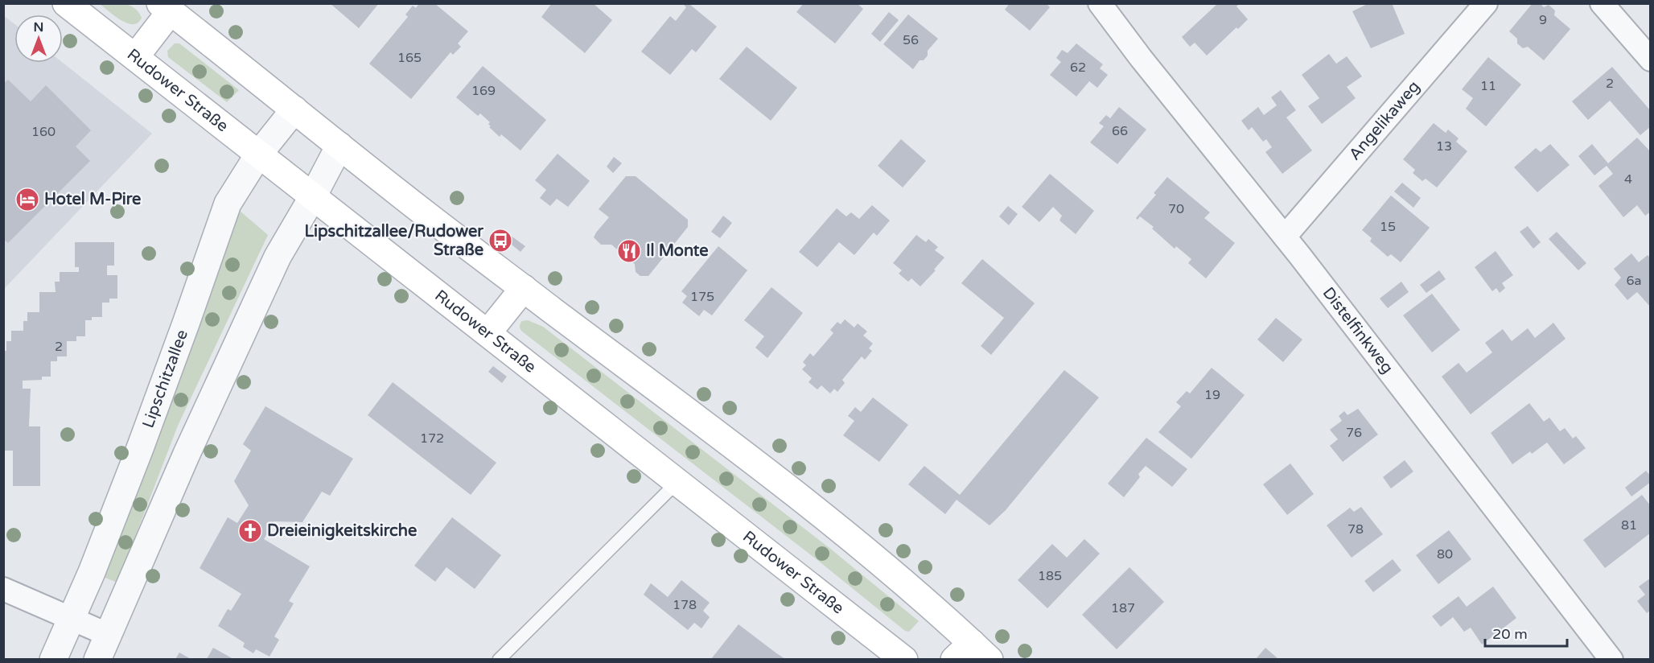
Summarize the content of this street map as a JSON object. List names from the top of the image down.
{
  "streets": {
    "main road": ["Rudower Straße"],
    "street": ["Angelikaweg", "Distelfinkweg", "Lipschitzallee"]
  },
  "crossings": [
    ["Rudower Straße", "Lipschitzallee"],
    ["Angelikaweg", "Distelfinkweg"]
  ],
  "places": {
    "hotel": ["Hotel M-Pire"],
    "bus stop": ["Lipschitzallee/Rudower Straße"],
    "restaurant": ["Il Monte"],
    "church": ["Dreieinigkeitskirche"]
  },
  "house_numbers": [
    "9",
    "56",
    "165",
    "62",
    "2",
    "11",
    "169",
    "66",
    "160",
    "13",
    "4",
    "70",
    "15",
    "6a",
    "175",
    "2",
    "19",
    "76",
    "172",
    "81",
    "78",
    "80",
    "185",
    "178",
    "187"
  ],
  "scale_bar": "20 m",
  "north": "top"
}
